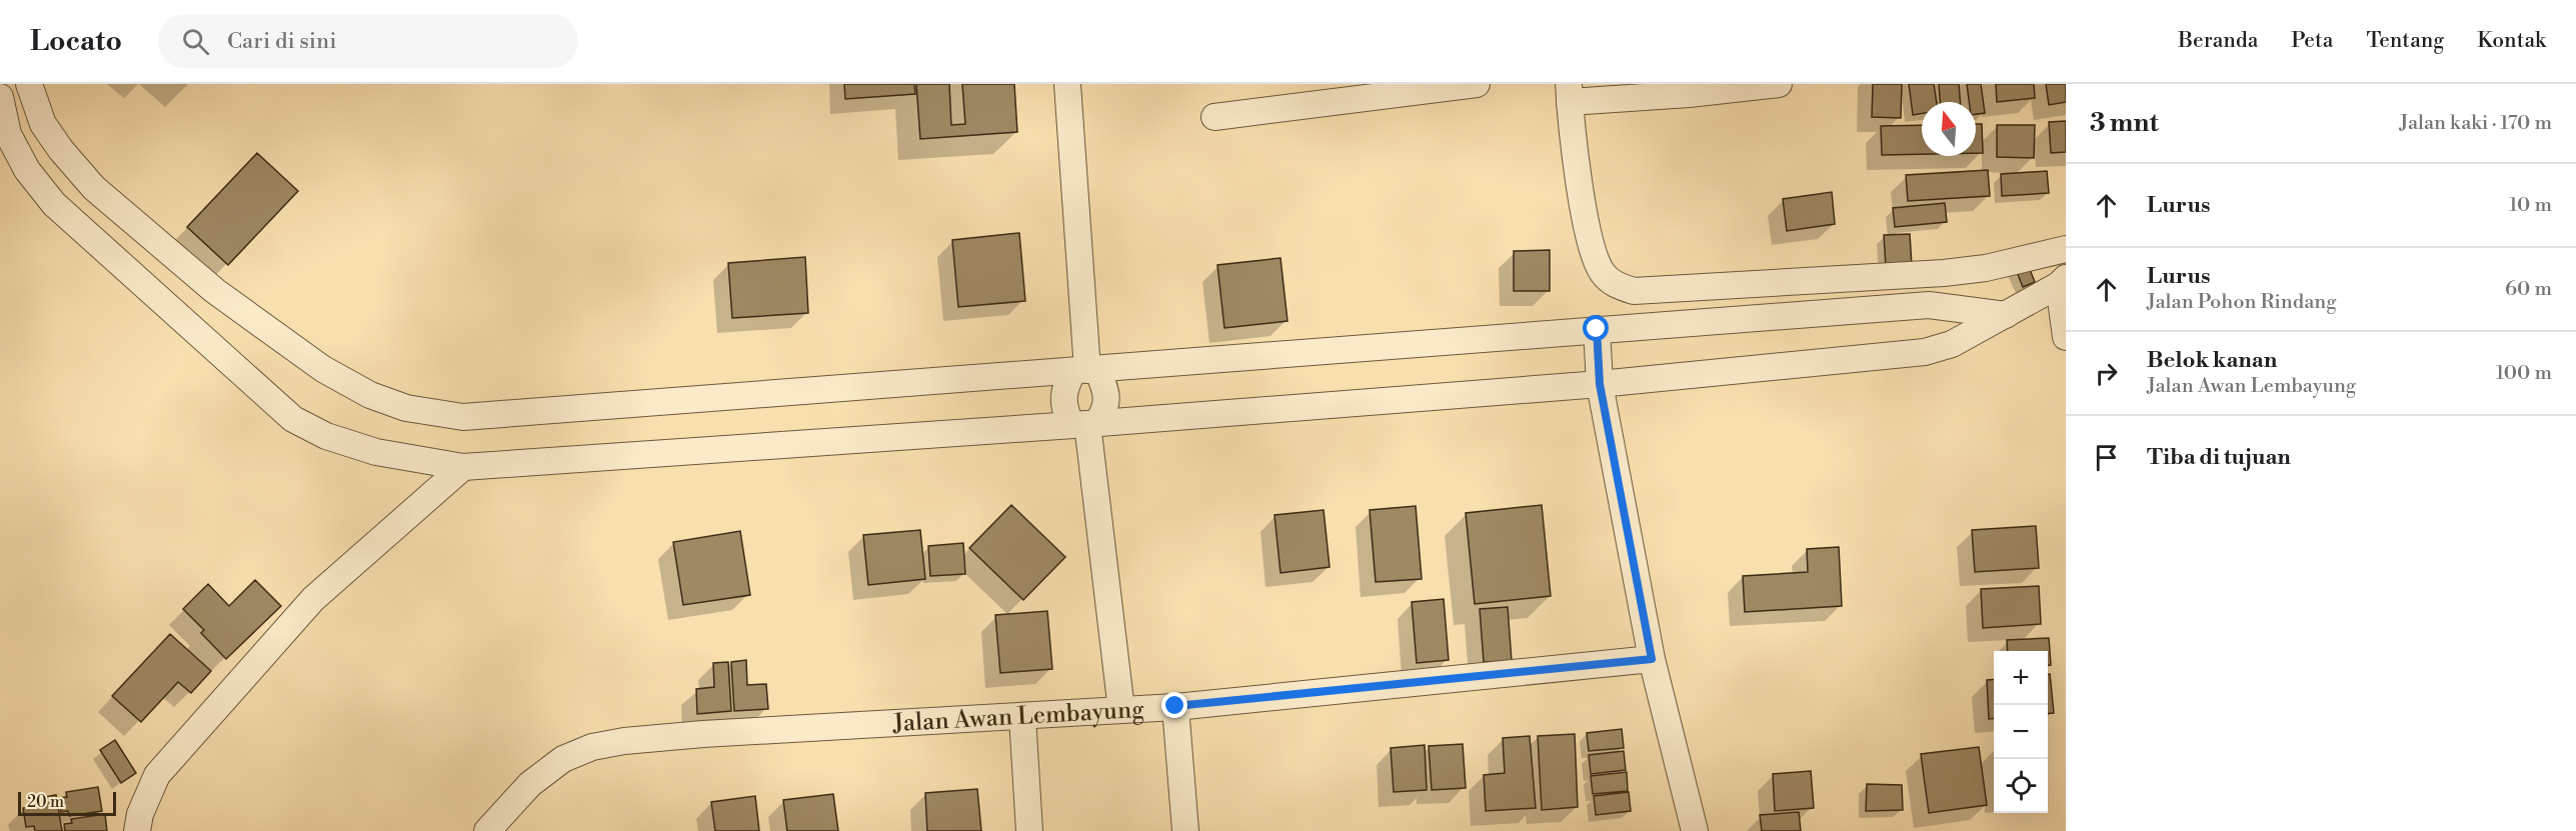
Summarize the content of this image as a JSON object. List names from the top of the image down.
{
  "streets": {
    "street": ["Jalan Awan Lembayung"]
  },
  "scale_bar": "20 m",
  "north": "top",
  "page": {
    "header": "Locato",
    "search": "Cari di sini",
    "nav": [
      "Beranda",
      "Peta",
      "Tentang",
      "Kontak"
    ],
    "heading": ["3 mnt", "Jalan kaki · 170 m"],
    "list": [
      ["Lurus", "10 m"],
      ["Lurus", "Jalan Pohon Rindang", "60 m"],
      ["Belok kanan", "Jalan Awan Lembayung", "100 m"],
      "Tiba di tujuan"
    ],
    "map_buttons": ["+", "−"],
    "scale": "20 m"
  }
}
